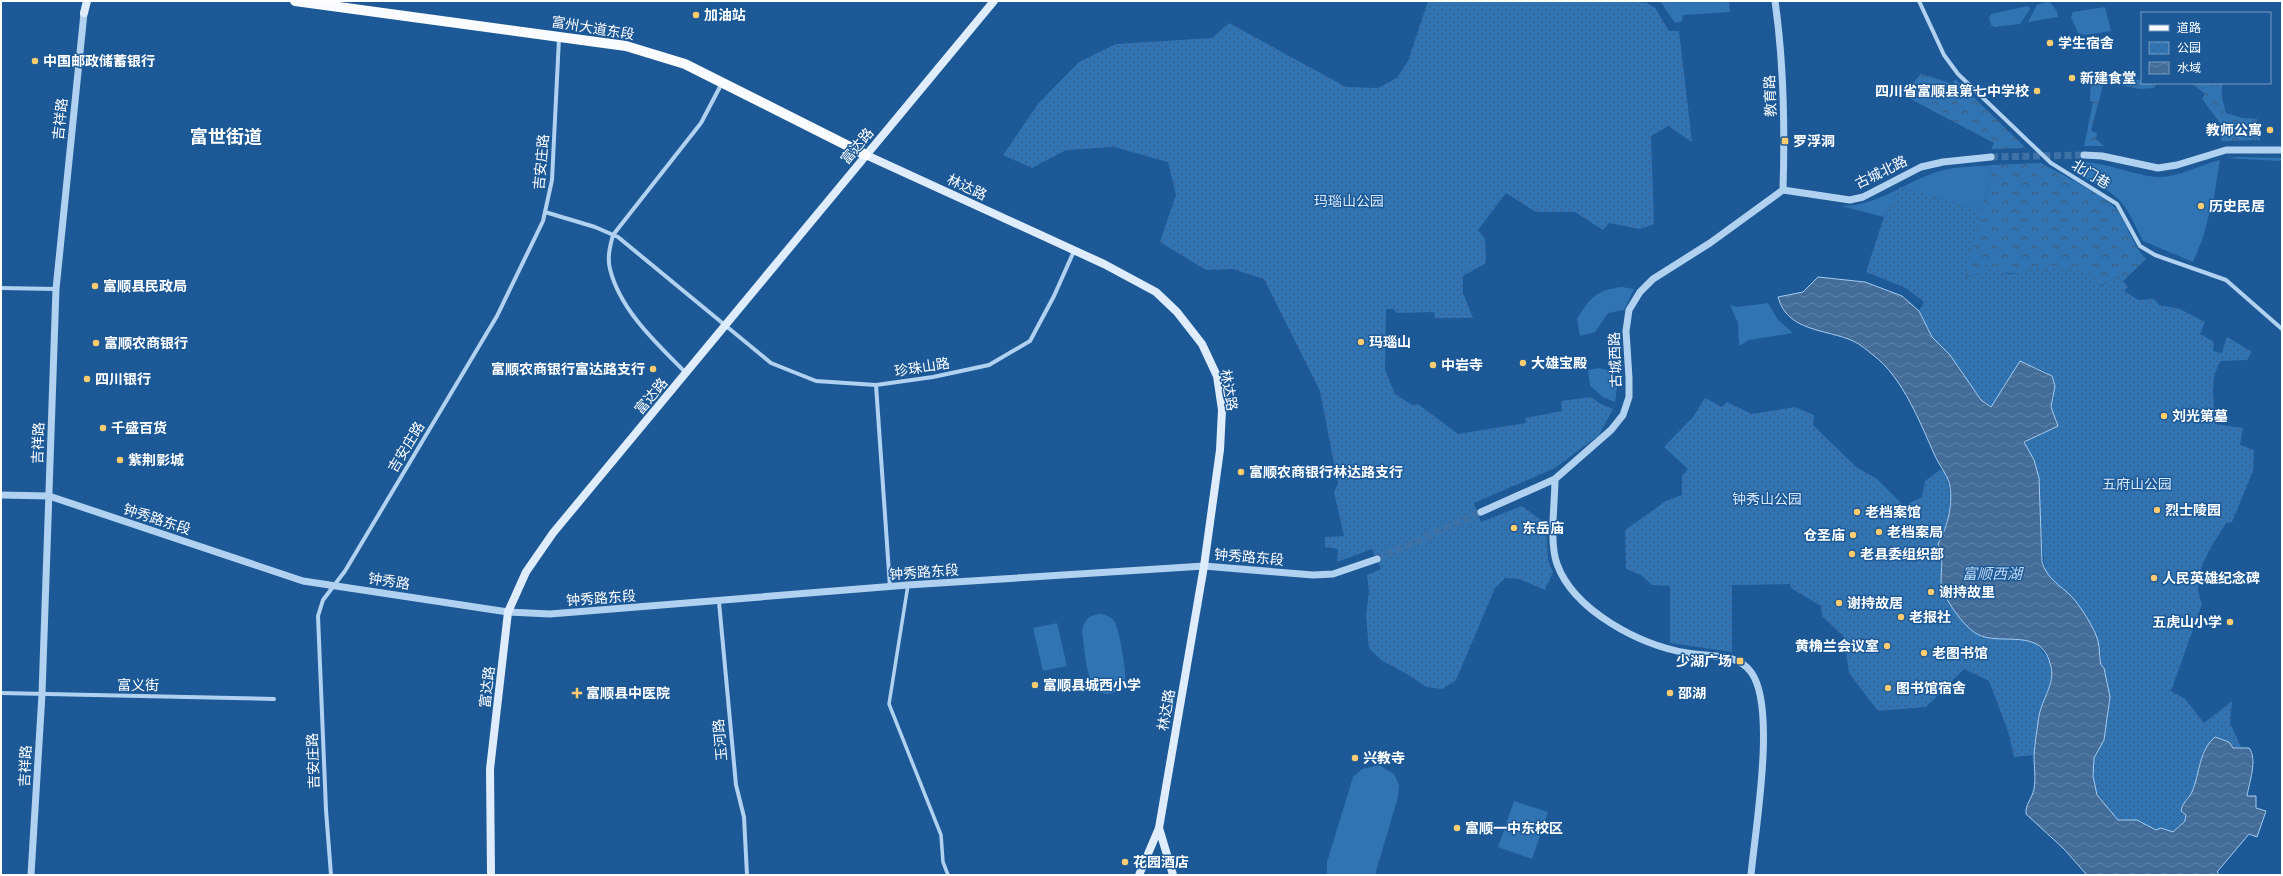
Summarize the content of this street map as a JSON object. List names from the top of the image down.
{
  "streets": {
    "main road": [
      "富州大道东段",
      "吉祥路",
      "富达路",
      "林达路"
    ],
    "street": [
      "教育路",
      "吉安庄路",
      "古城北路",
      "北门巷",
      "古城西路",
      "珍珠山路",
      "钟秀路东段",
      "钟秀路",
      "富义街",
      "玉河路"
    ]
  },
  "crossings": [
    ["富州大道东段", "富达路"],
    ["富州大道东段", "吉安庄路"],
    ["富州大道东段", "林达路"],
    ["教育路", "古城北路"],
    ["教育路", "古城西路"],
    ["吉祥路", "钟秀路东段"],
    ["吉祥路", "富义街"],
    ["富达路", "林达路"],
    ["富达路", "珍珠山路"],
    ["富达路", "钟秀路东段"],
    ["吉安庄路", "珍珠山路"],
    ["古城北路", "古城西路"],
    ["林达路", "珍珠山路"],
    ["林达路", "钟秀路东段"],
    ["钟秀路东段", "钟秀路"],
    ["钟秀路东段", "玉河路"]
  ],
  "districts": ["富世街道"],
  "water": ["富顺西湖"],
  "parks": ["玛瑙山公园", "五府山公园", "钟秀山公园"],
  "places": {
    "other": [
      "加油站",
      "学生宿舍",
      "中国邮政储蓄银行",
      "新建食堂",
      "四川省富顺县第七中学校",
      "教师公寓",
      "历史民居",
      "富顺县民政局",
      "玛瑙山",
      "富顺农商银行",
      "大雄宝殿",
      "中岩寺",
      "富顺农商银行富达路支行",
      "四川银行",
      "刘光第墓",
      "千盛百货",
      "紫荆影城",
      "富顺农商银行林达路支行",
      "烈士陵园",
      "老档案馆",
      "东岳庙",
      "老档案局",
      "仓圣庙",
      "老县委组织部",
      "人民英雄纪念碑",
      "谢持故里",
      "谢持故居",
      "老报社",
      "五虎山小学",
      "黄桷兰会议室",
      "老图书馆",
      "富顺县城西小学",
      "图书馆宿舍",
      "邵湖",
      "兴教寺",
      "富顺一中东校区",
      "花园酒店"
    ],
    "transit": ["罗浮洞", "少湖广场"],
    "health": ["富顺县中医院"]
  },
  "legend": ["道路", "公园", "水域"]
}
